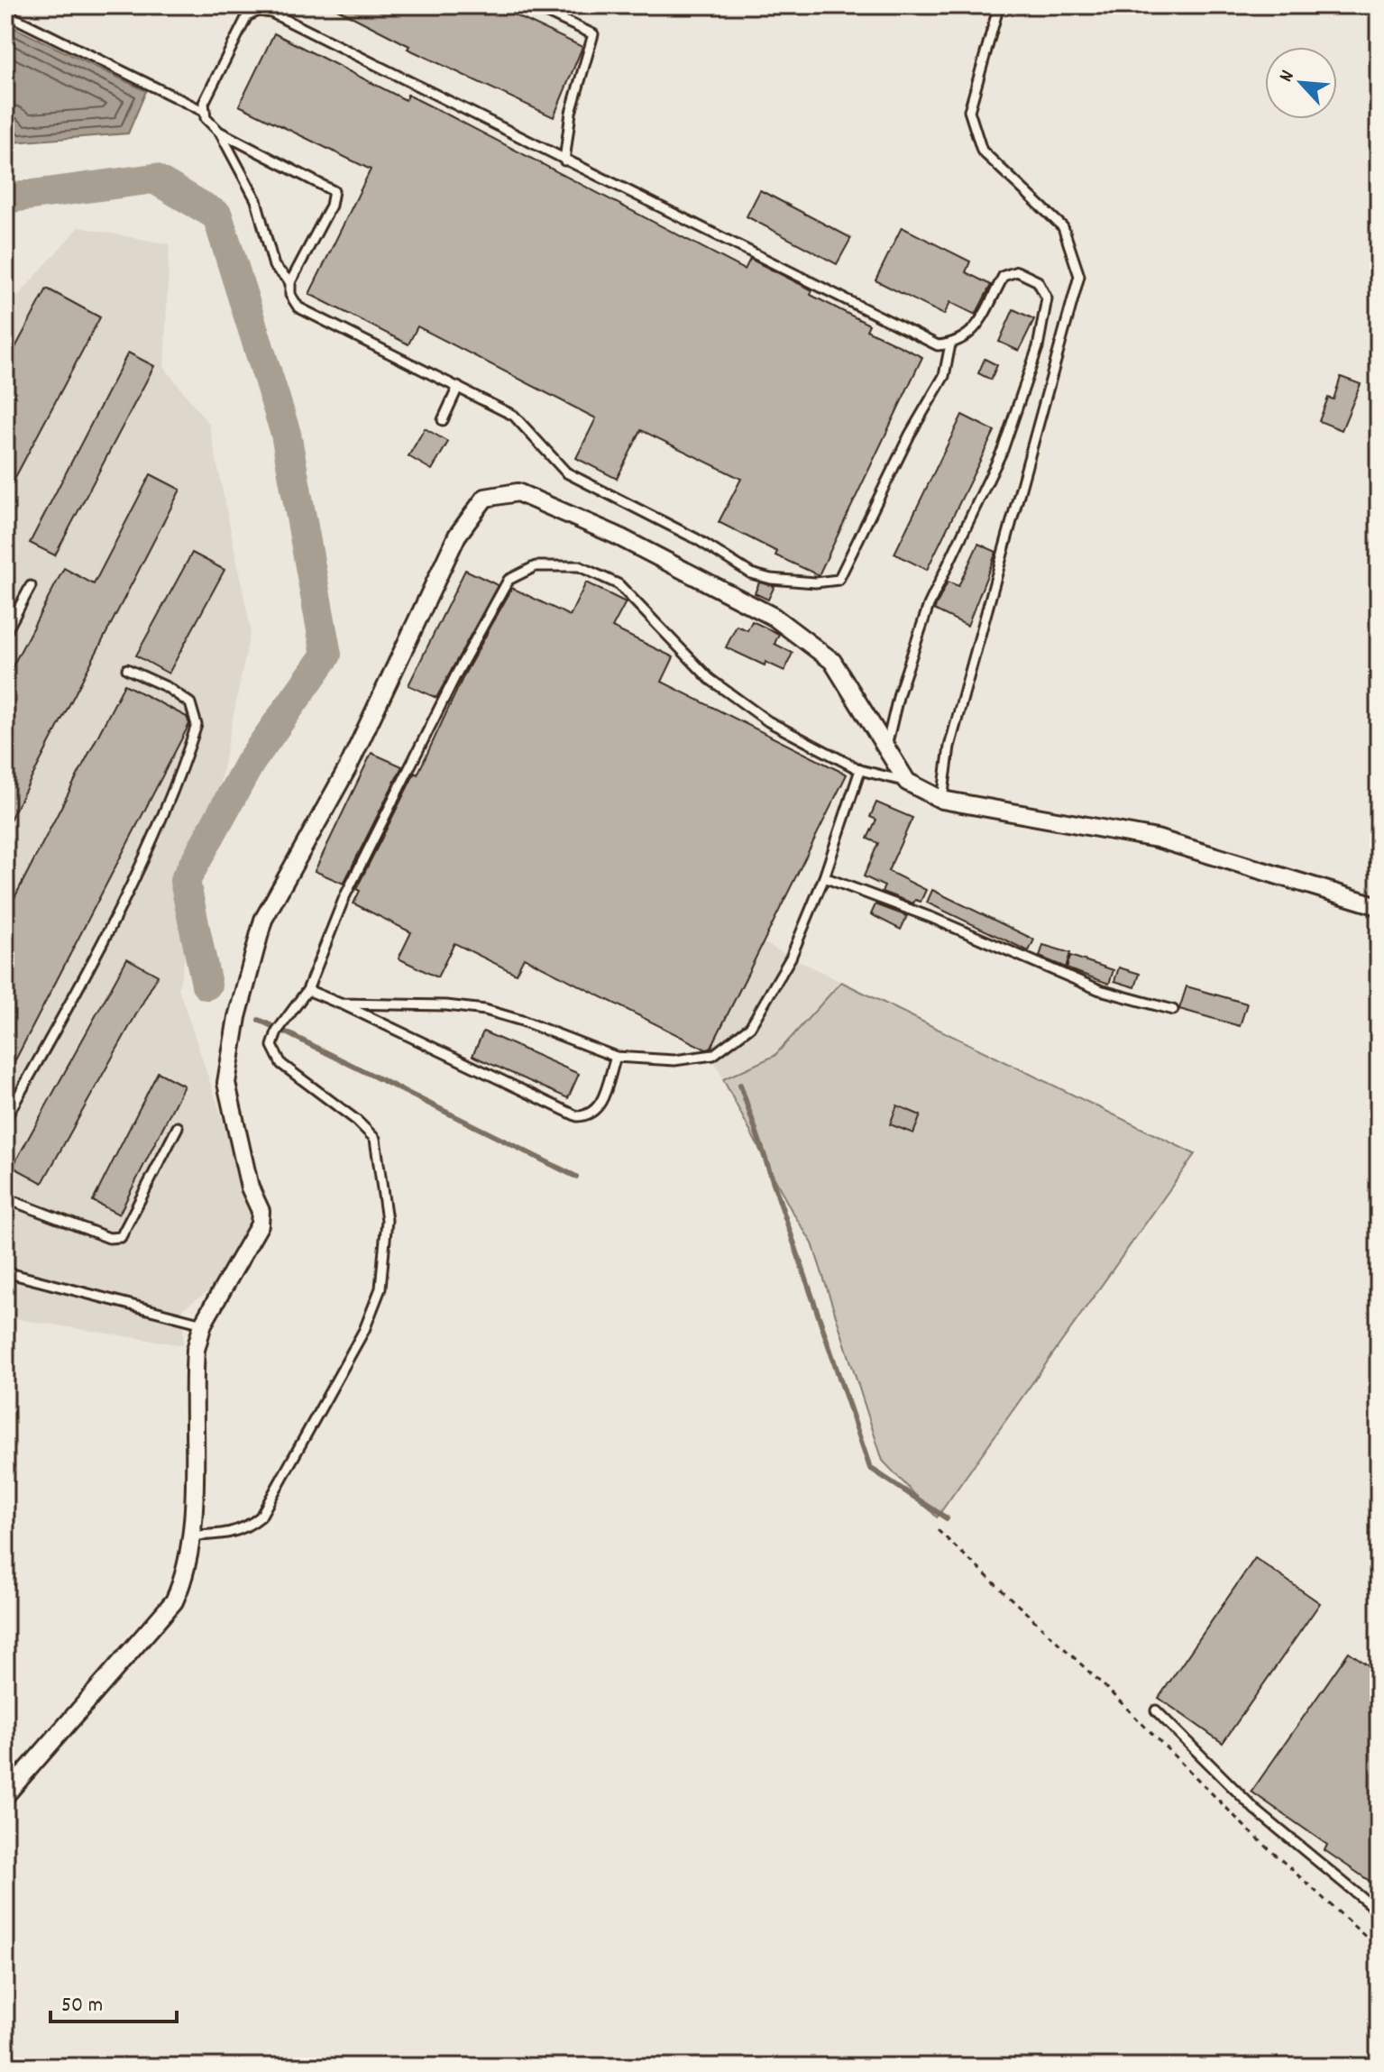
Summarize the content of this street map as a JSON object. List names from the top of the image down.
{
  "scale_bar": "50 m",
  "north": "top left"
}
